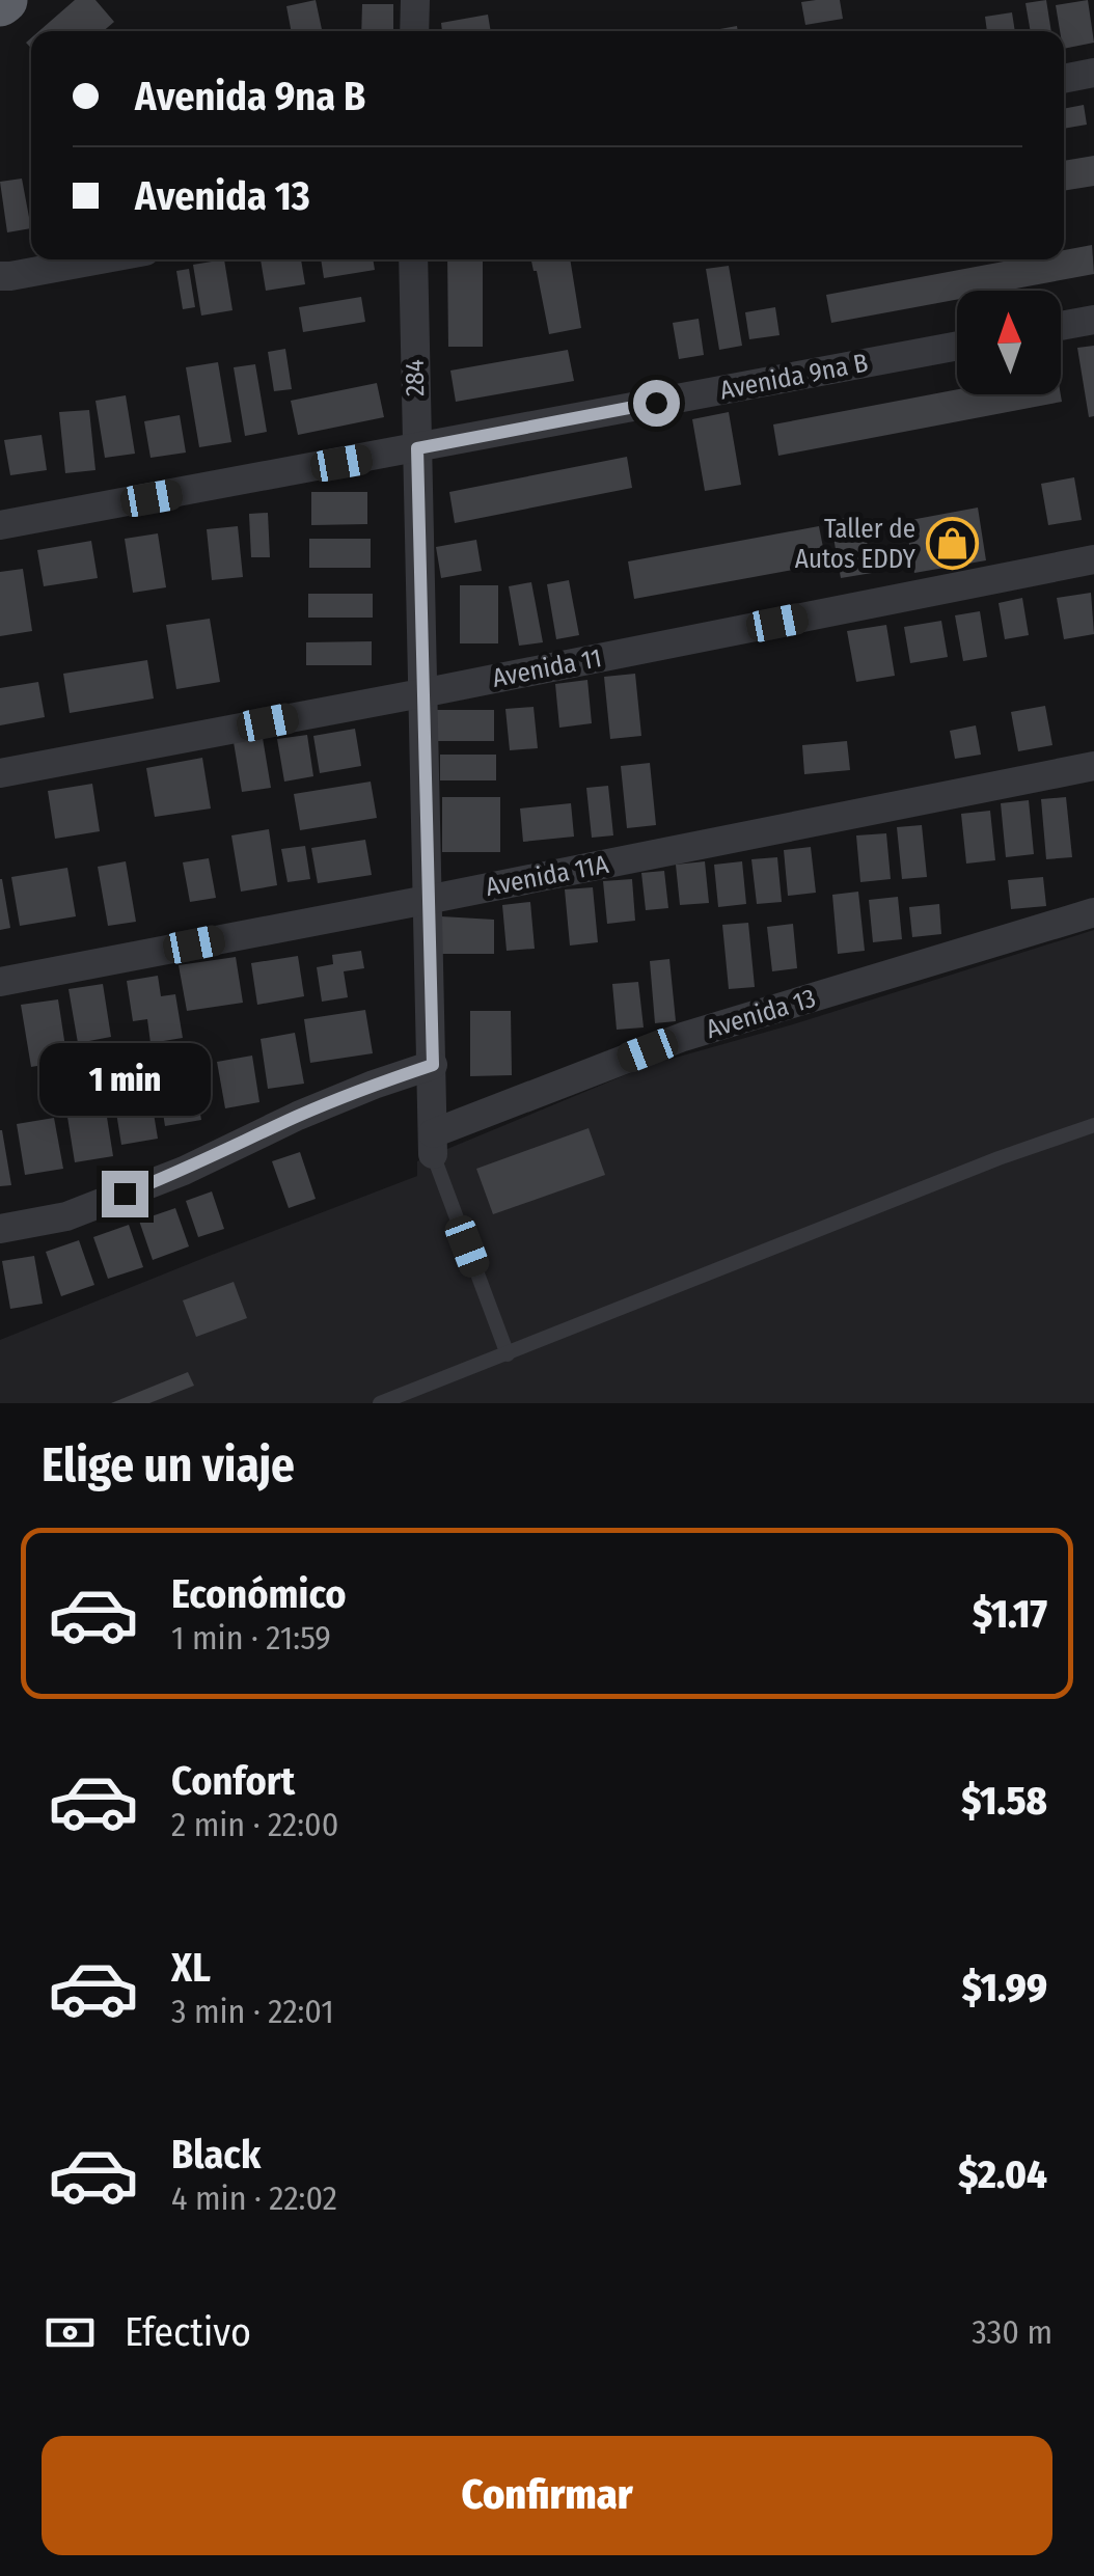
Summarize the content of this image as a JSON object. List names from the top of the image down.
{
  "streets": {
    "street": [
      "Avenida 9na B",
      "284",
      "Avenida 11",
      "Avenida 11A",
      "Avenida 13"
    ]
  },
  "crossings": [
    ["Avenida 9na B", "284"],
    ["284", "Avenida 11"],
    ["284", "Avenida 11A"]
  ],
  "places": {
    "shop": ["Taller de Autos EDDY"]
  },
  "north": "top",
  "page": {
    "banner": ["Avenida 9na B", "Avenida 13"],
    "bubble": "1 min",
    "heading": "Elige un viaje",
    "list": [
      {
        "name": "Económico",
        "note": "1 min · 21:59",
        "value": "$1.17"
      },
      {
        "name": "Confort",
        "note": "2 min · 22:00",
        "value": "$1.58"
      },
      {
        "name": "XL",
        "note": "3 min · 22:01",
        "value": "$1.99"
      },
      {
        "name": "Black",
        "note": "4 min · 22:02",
        "value": "$2.04"
      }
    ],
    "pay": ["Efectivo", "330 m"],
    "buttons": "Confirmar"
  }
}
